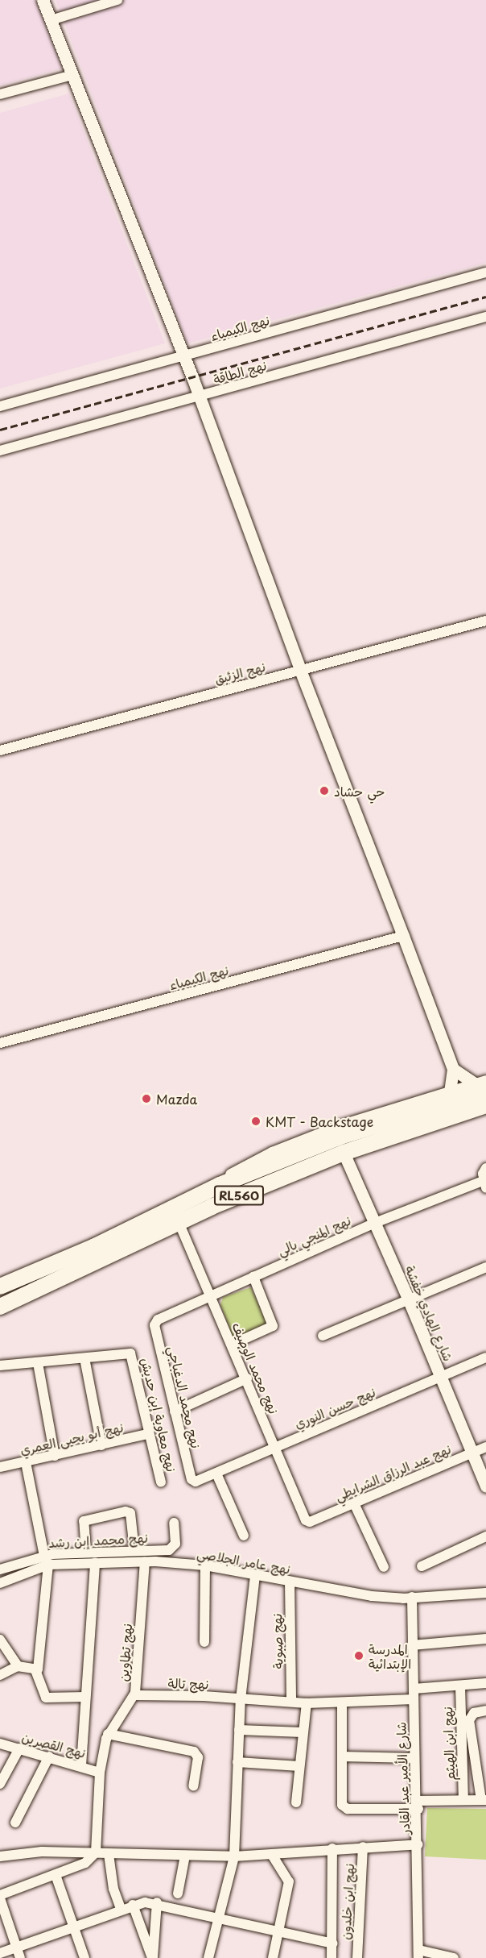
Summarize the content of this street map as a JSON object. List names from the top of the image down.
{
  "streets": {
    "highway": ["RL560"],
    "street": [
      "نهج الكيمياء",
      "نهج الطاقة",
      "نهج الزئبق",
      "نهج المنجي بالي",
      "شارع الهادي خفشة",
      "نهج محمد الوصيف",
      "نهج محمد الدغباجي",
      "نهج حسن النوري",
      "نهج معاوية إبن حديش",
      "نهج أبو يحيى العمري",
      "نهج عبد الرزاق الشرايطي",
      "نهج محمد إبن رشد",
      "نهج عامر الجلاصي",
      "نهج صبوية",
      "نهج تطاوين",
      "نهج تالة",
      "نهج ابن الهيثم",
      "نهج القصرين",
      "شارع الأمير عبد القادر",
      "نهج ابن خلدون"
    ]
  },
  "crossings": [
    ["RL560", "شارع الهادي خفشة"],
    ["RL560", "نهج محمد الوصيف"],
    ["نهج المنجي بالي", "شارع الهادي خفشة"],
    ["نهج المنجي بالي", "نهج محمد الوصيف"],
    ["نهج المنجي بالي", "نهج محمد الدغباجي"],
    ["شارع الهادي خفشة", "نهج حسن النوري"],
    ["شارع الهادي خفشة", "نهج عبد الرزاق الشرايطي"],
    ["نهج محمد الوصيف", "نهج حسن النوري"],
    ["نهج محمد الوصيف", "نهج عبد الرزاق الشرايطي"],
    ["نهج محمد الدغباجي", "نهج حسن النوري"],
    ["نهج معاوية إبن حديش", "نهج أبو يحيى العمري"],
    ["نهج محمد إبن رشد", "نهج عامر الجلاصي"],
    ["نهج عامر الجلاصي", "نهج صبوية"],
    ["نهج عامر الجلاصي", "نهج تطاوين"],
    ["نهج عامر الجلاصي", "شارع الأمير عبد القادر"],
    ["نهج صبوية", "نهج تالة"],
    ["نهج تطاوين", "نهج تالة"],
    ["نهج تطاوين", "نهج القصرين"],
    ["نهج تالة", "نهج ابن الهيثم"],
    ["نهج تالة", "شارع الأمير عبد القادر"]
  ],
  "places": [
    "حي حشاد",
    "Mazda",
    "KMT - Backstage",
    "المدرسة الإبتدائية"
  ]
}
